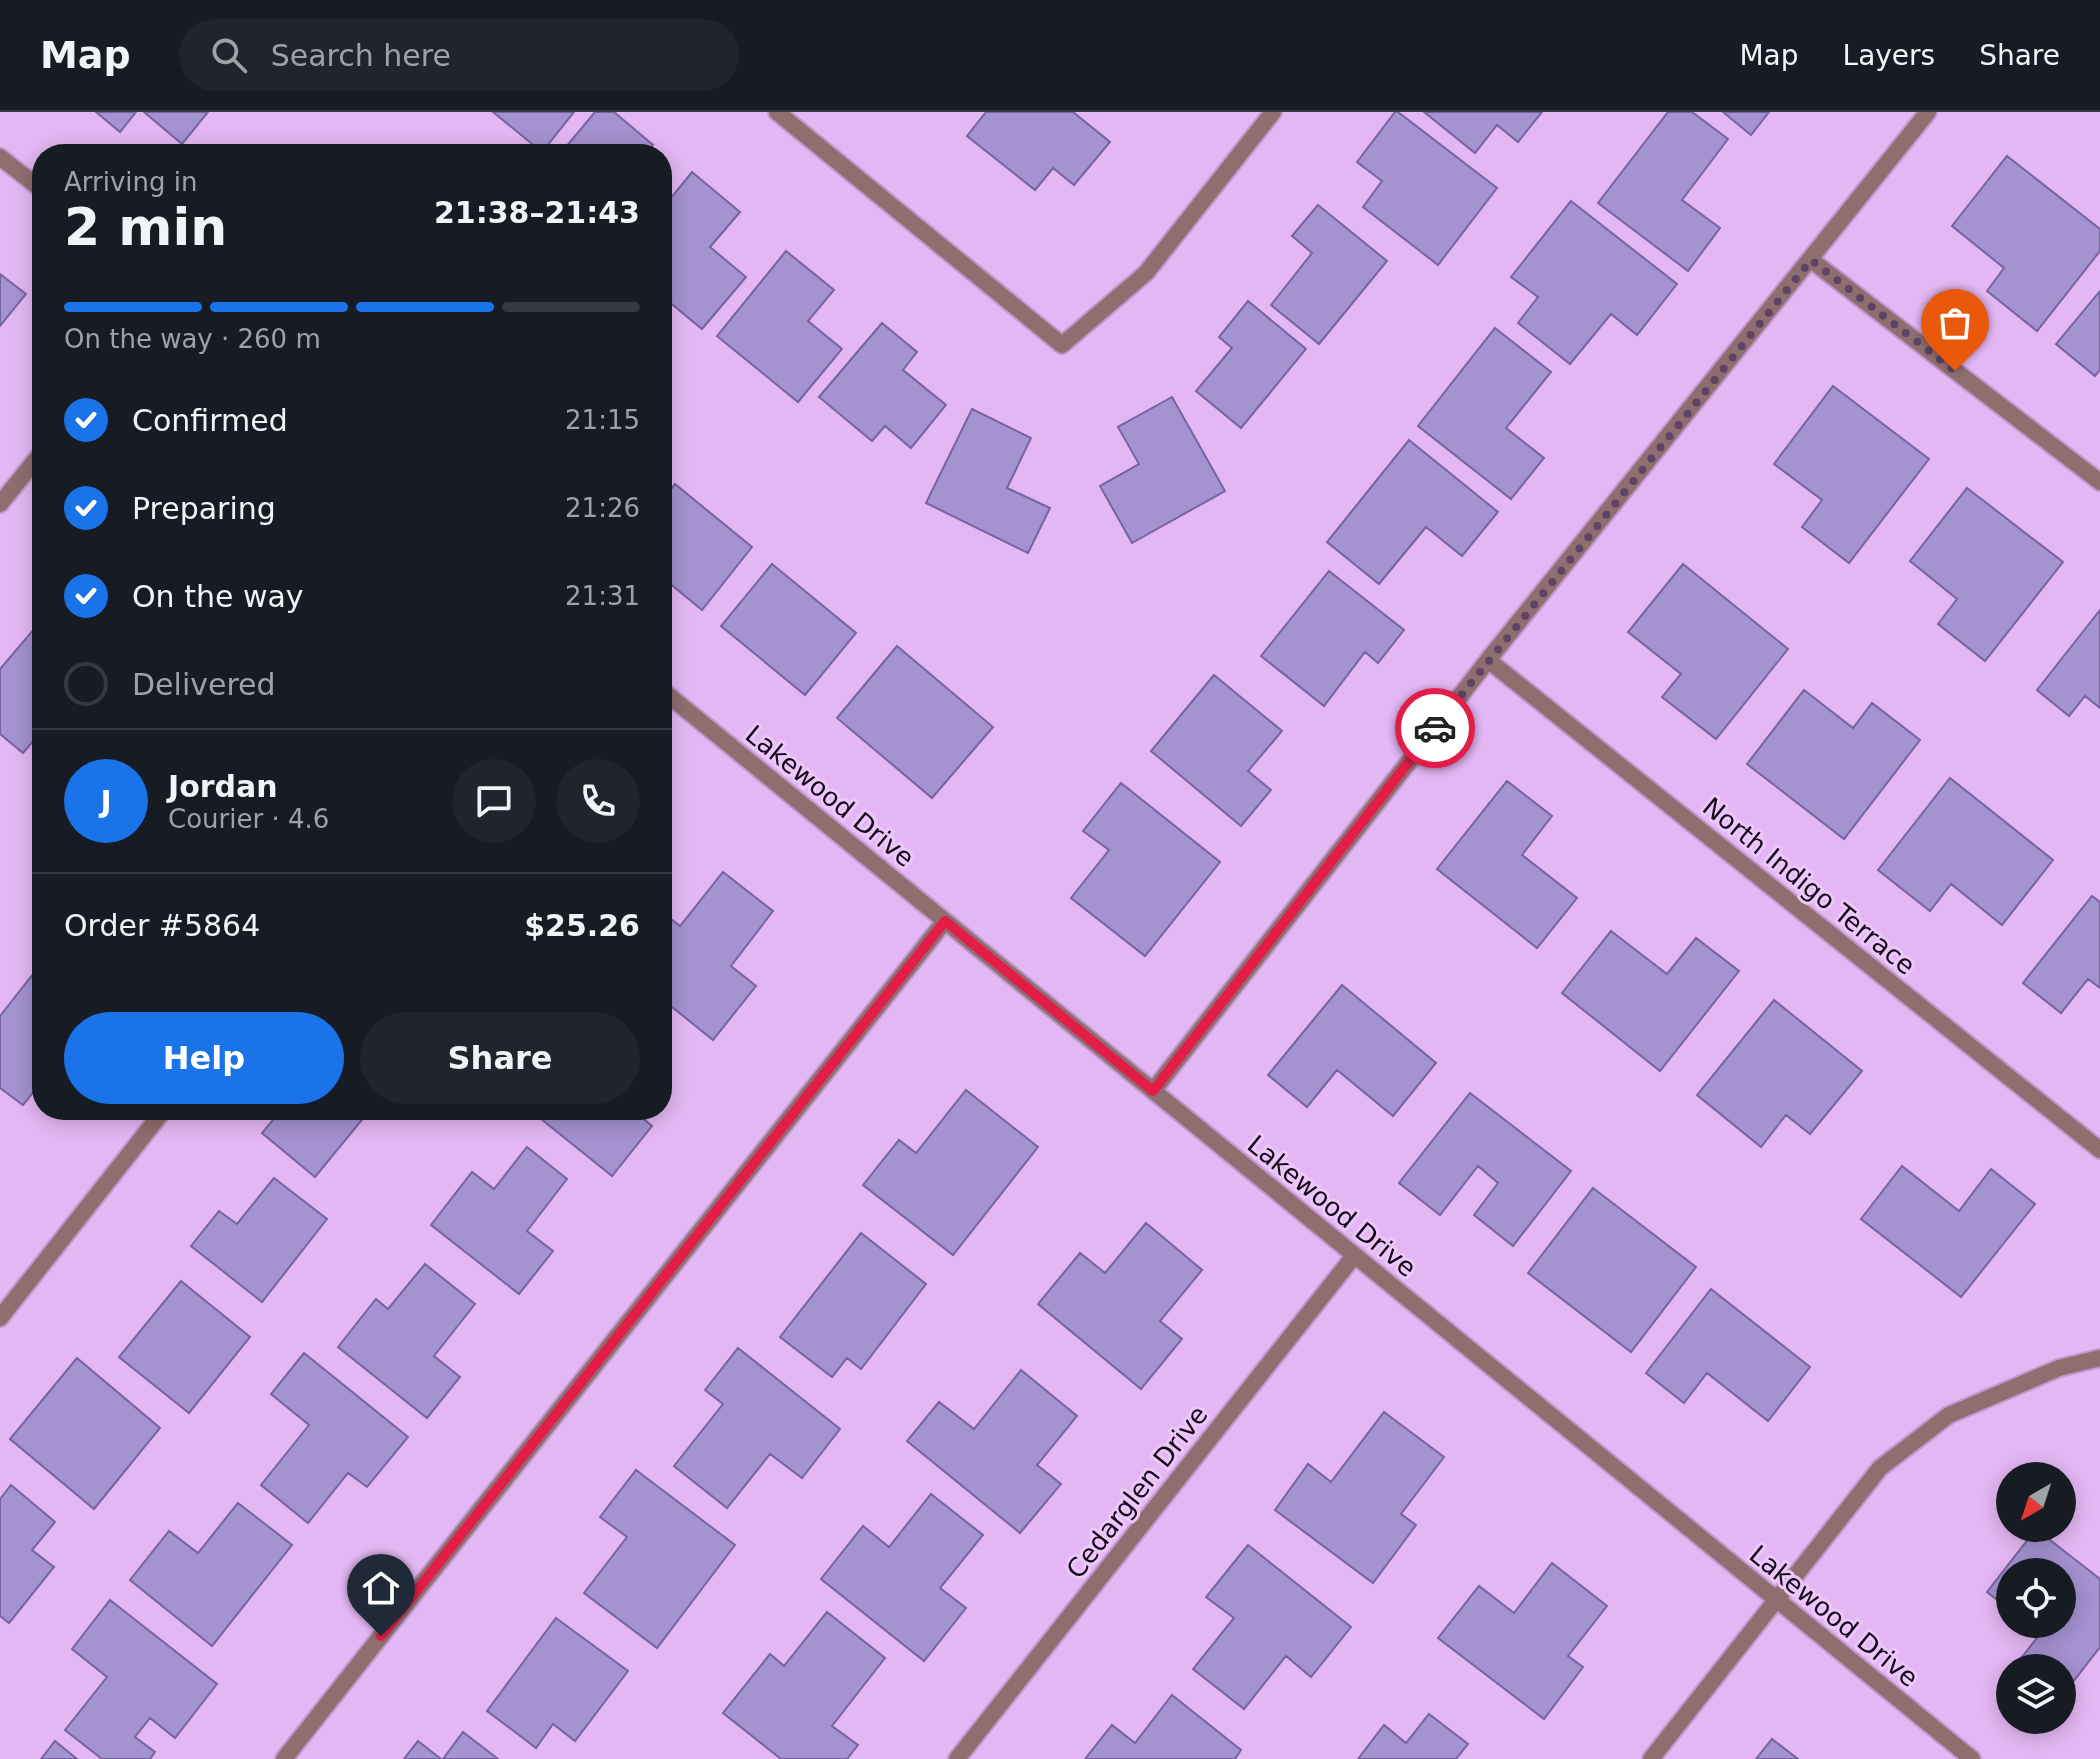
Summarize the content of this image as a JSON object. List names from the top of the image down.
{
  "streets": {
    "street": ["Lakewood Drive", "North Indigo Terrace", "Cedarglen Drive"]
  },
  "crossings": [
    ["Lakewood Drive", "Cedarglen Drive"]
  ],
  "north": "bottom left",
  "page": {
    "header": "Map",
    "search": "Search here",
    "nav": ["Map", "Layers", "Share"],
    "heading": ["2 min", "Arriving in", "21:38–21:43"],
    "panel": [
      "Jordan",
      "Courier · 4.6",
      "Order #5864",
      "$25.26"
    ],
    "bar": "On the way · 260 m",
    "list": [
      ["Confirmed", "21:15"],
      ["Preparing", "21:26"],
      ["On the way", "21:31"],
      "Delivered"
    ],
    "round": "J",
    "buttons": ["Help", "Share"]
  }
}
